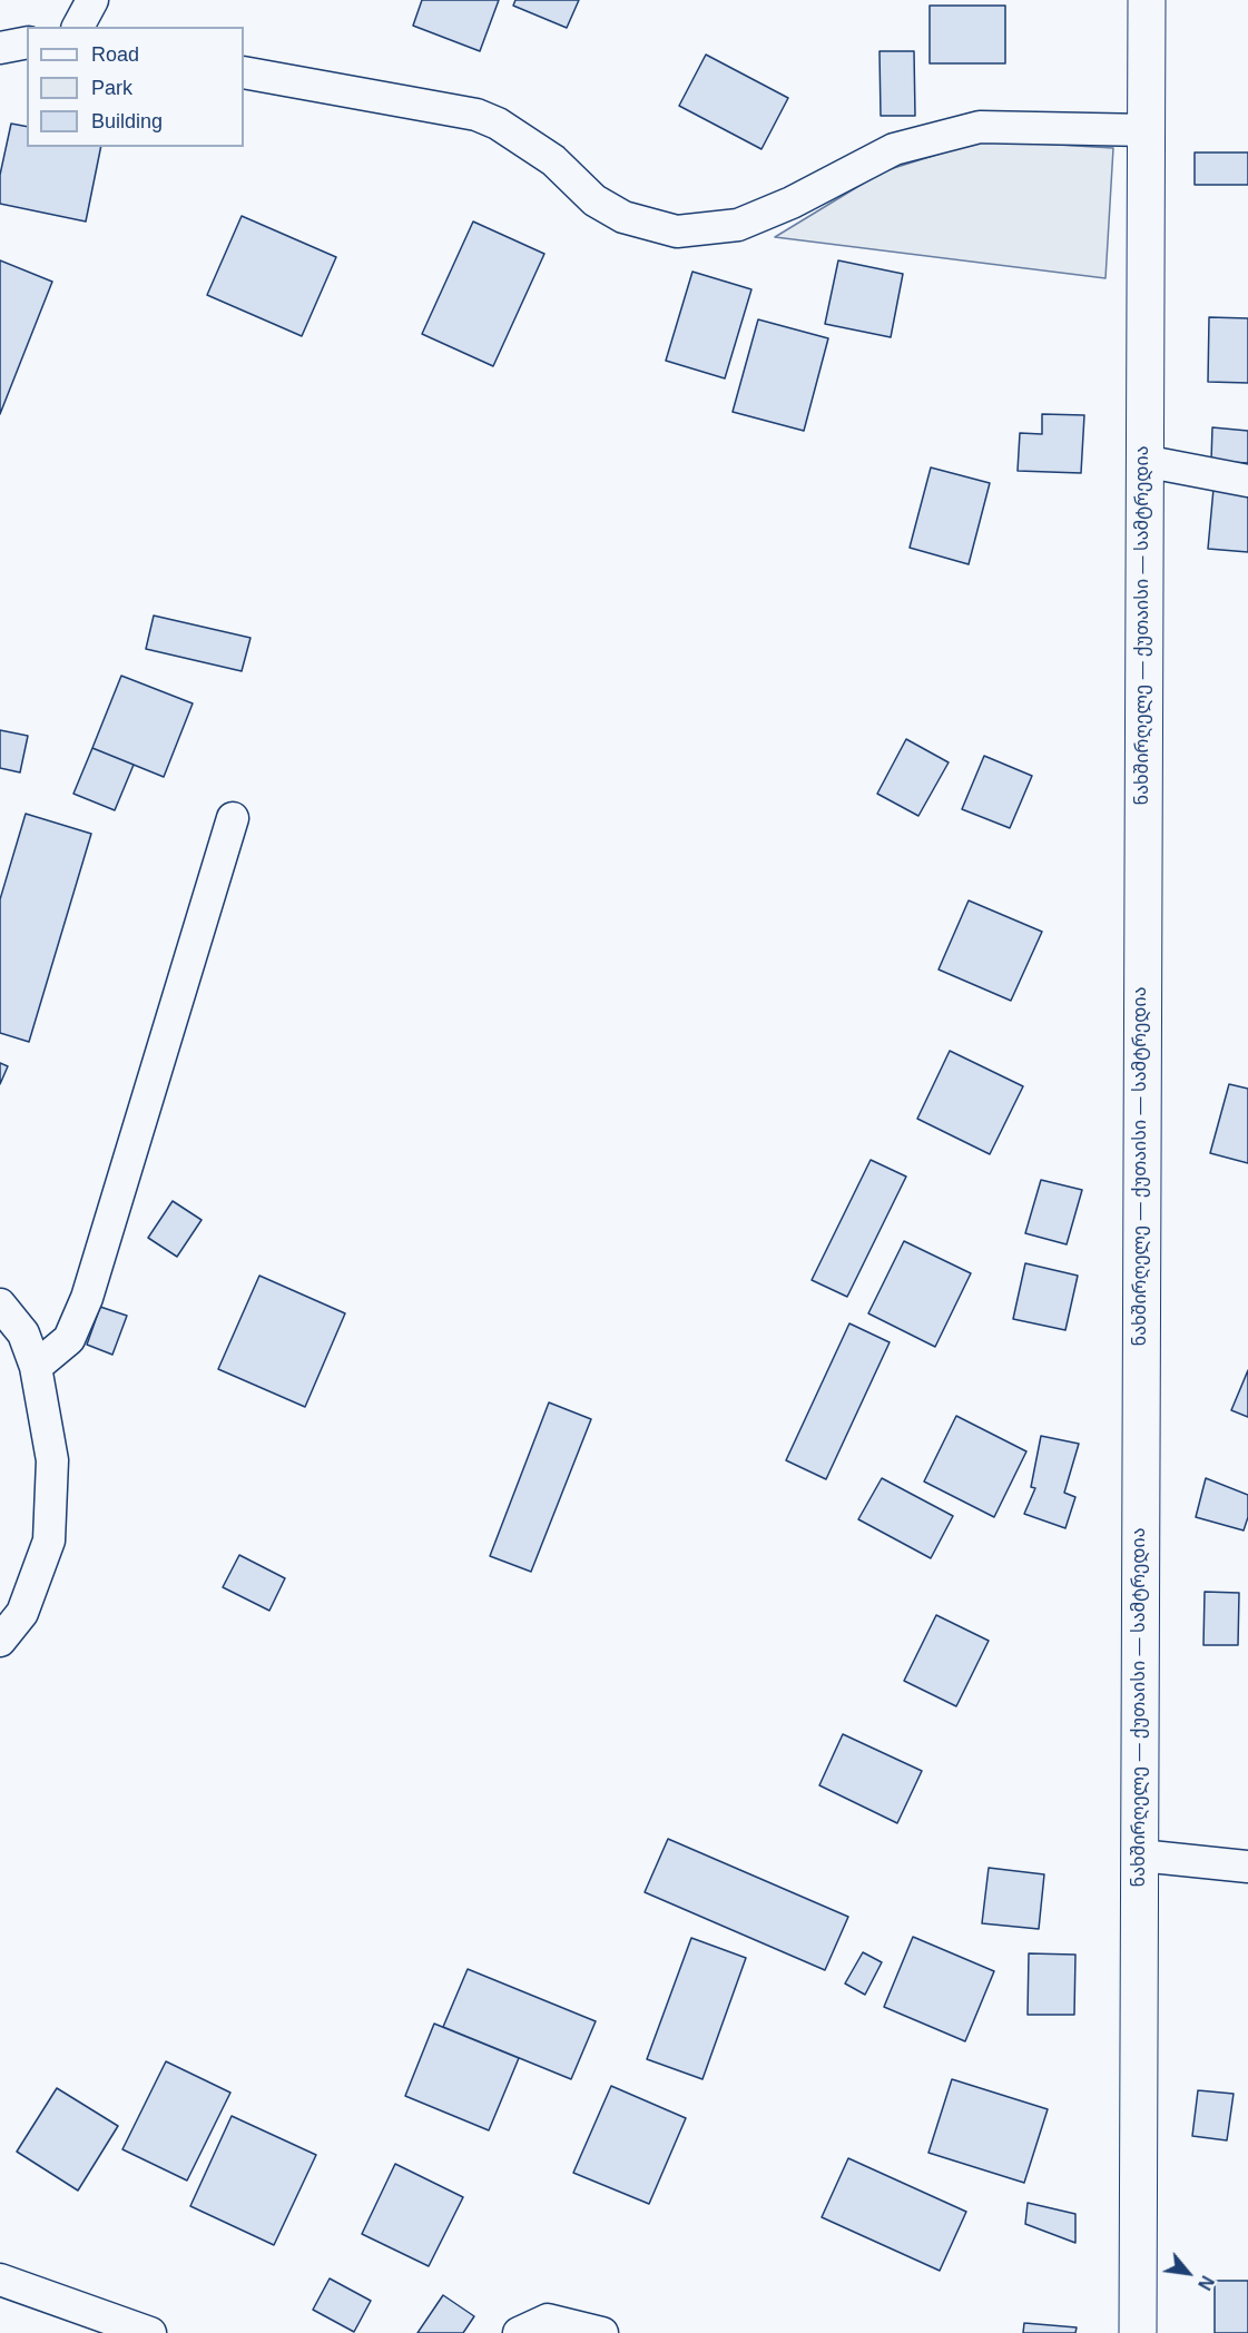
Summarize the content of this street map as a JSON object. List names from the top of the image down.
{
  "streets": {
    "main road": ["ნახშირღელე — ქუთაისი — სამტრედია"]
  },
  "legend": ["Road", "Park", "Building"],
  "north": "bottom right"
}
